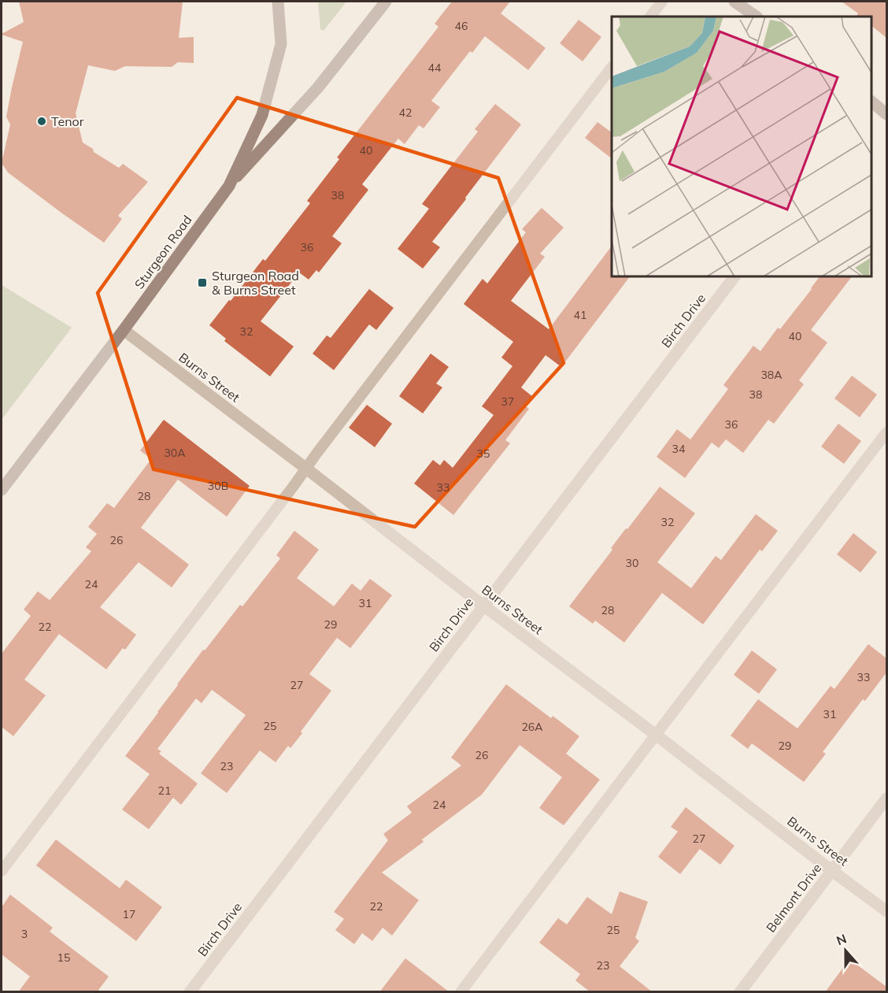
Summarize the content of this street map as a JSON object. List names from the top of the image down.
{
  "streets": {
    "main road": ["Sturgeon Road"],
    "street": ["Birch Drive", "Burns Street", "Belmont Drive"]
  },
  "crossings": [
    ["Sturgeon Road", "Burns Street"],
    ["Birch Drive", "Burns Street"],
    ["Burns Street", "Belmont Drive"]
  ],
  "places": {
    "other": ["Tenor"],
    "transit": ["Sturgeon Road & Burns Street"]
  },
  "house_numbers": [
    "46",
    "44",
    "42",
    "40",
    "38",
    "36",
    "41",
    "32",
    "40",
    "38A",
    "38",
    "37",
    "36",
    "34",
    "30A",
    "35",
    "30B",
    "33",
    "28",
    "32",
    "26",
    "30",
    "24",
    "31",
    "28",
    "29",
    "22",
    "33",
    "27",
    "31",
    "25",
    "26A",
    "29",
    "26",
    "23",
    "21",
    "24",
    "27",
    "22",
    "17",
    "25",
    "3",
    "15",
    "23"
  ],
  "north": "top"
}
